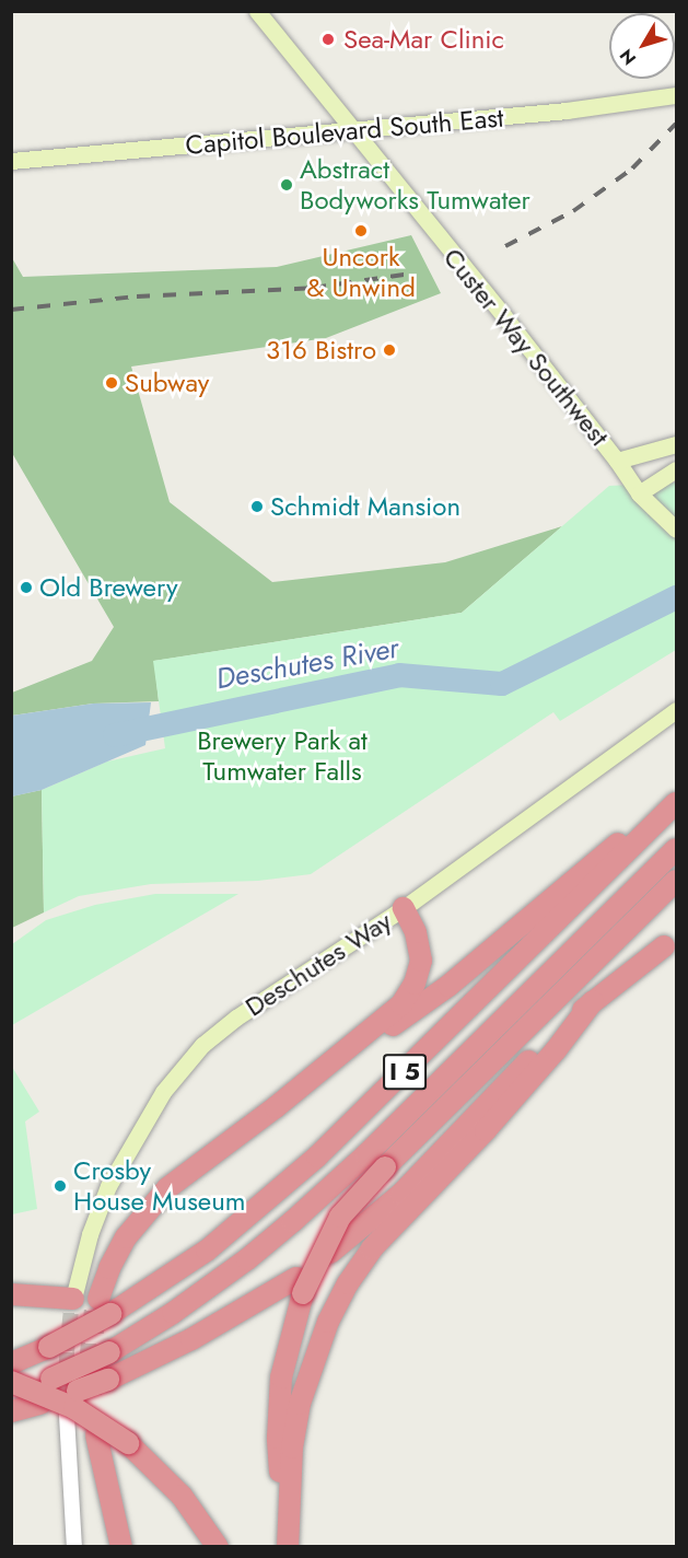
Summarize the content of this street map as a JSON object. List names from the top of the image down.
{
  "streets": {
    "highway": ["I 5"],
    "main road": ["Capitol Boulevard South East", "Custer Way Southwest", "Deschutes Way"]
  },
  "crossings": [
    ["Capitol Boulevard South East", "Custer Way Southwest"]
  ],
  "water": ["Deschutes River"],
  "parks": ["Brewery Park at Tumwater Falls"],
  "places": [
    "Sea-Mar Clinic",
    "Abstract Bodyworks Tumwater",
    "Uncork & Unwind",
    "316 Bistro",
    "Subway",
    "Schmidt Mansion",
    "Old Brewery",
    "Crosby House Museum"
  ],
  "north": "bottom left"
}
